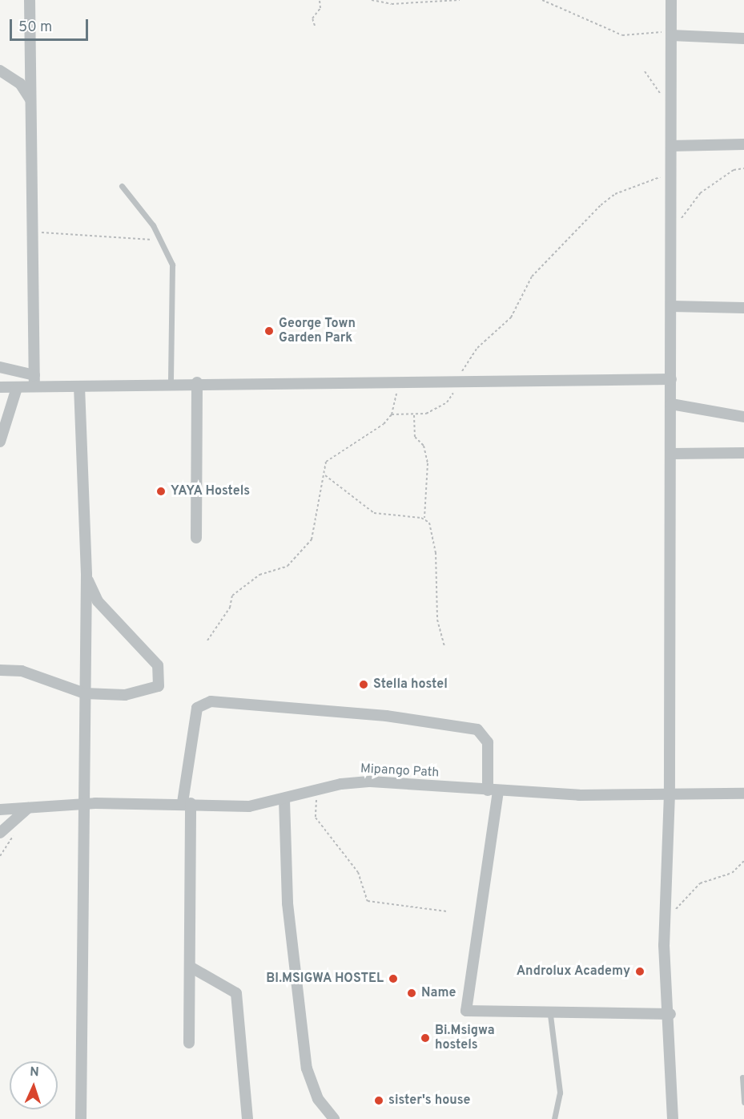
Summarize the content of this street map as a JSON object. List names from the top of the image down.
{
  "streets": {
    "street": ["Mipango Path"]
  },
  "places": [
    "George Town Garden Park",
    "YAYA Hostels",
    "Stella hostel",
    "Androlux Academy",
    "BI.MSIGWA HOSTEL",
    "Name",
    "Bi.Msigwa hostels",
    "sister's house"
  ],
  "scale_bar": "50 m",
  "north": "top"
}
